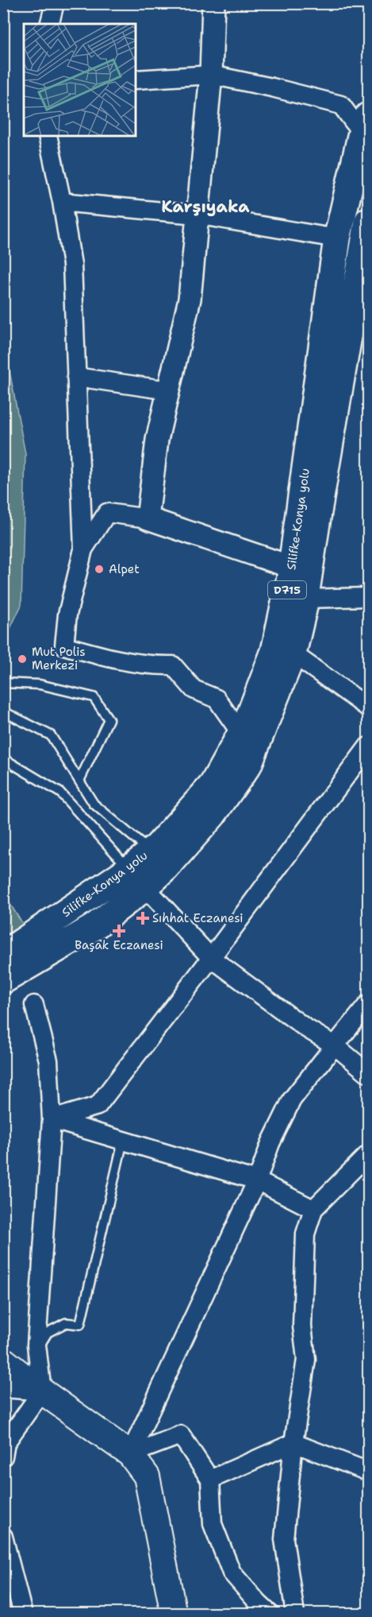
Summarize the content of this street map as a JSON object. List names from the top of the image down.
{
  "streets": {
    "highway": ["Silifke-Konya yolu", "D715"]
  },
  "districts": ["Karşıyaka"],
  "places": {
    "other": ["Alpet", "Mut Polis Merkezi"],
    "health": ["Sıhhat Eczanesi", "Başak Eczanesi"]
  }
}
